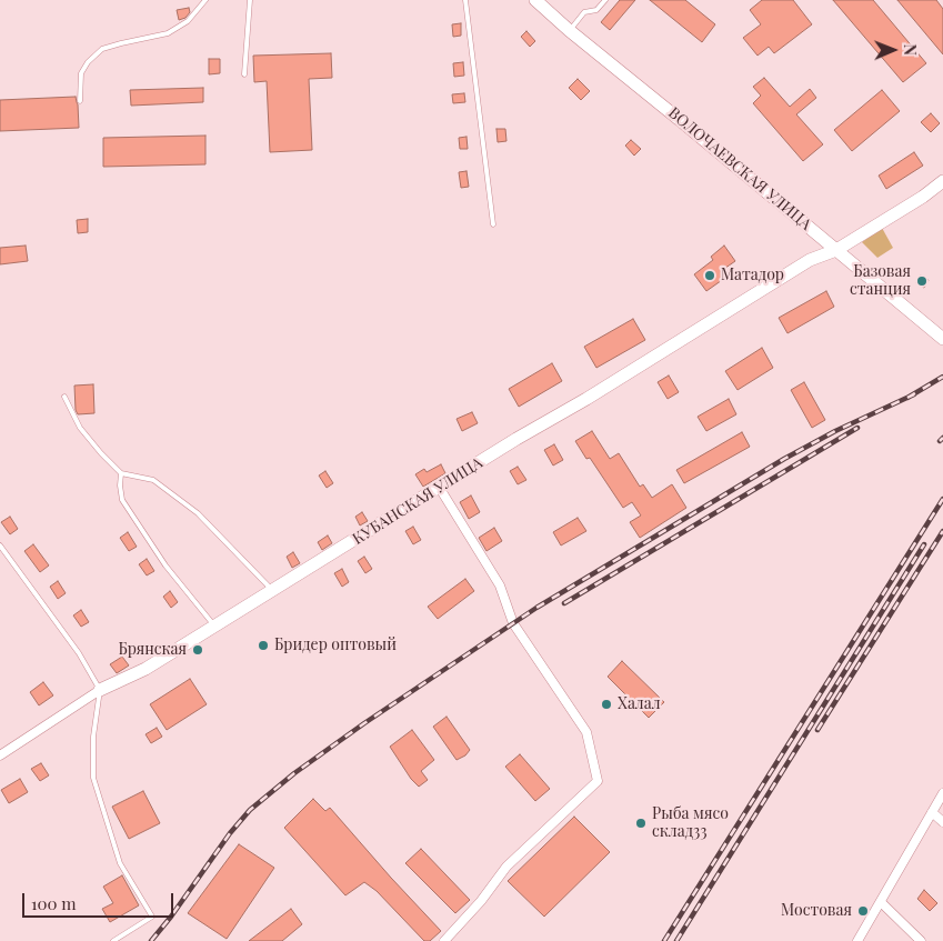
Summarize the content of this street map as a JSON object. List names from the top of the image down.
{
  "streets": {
    "main road": ["ВОЛОЧАЕВСКАЯ УЛИЦА", "КУБАНСКАЯ УЛИЦА"]
  },
  "crossings": [
    ["ВОЛОЧАЕВСКАЯ УЛИЦА", "КУБАНСКАЯ УЛИЦА"]
  ],
  "places": [
    "Матадор",
    "Базовая станция",
    "Бридер оптовый",
    "Брянская",
    "Халал",
    "Рыба мясо склад33",
    "Мостовая"
  ],
  "scale_bar": "100 m",
  "north": "right"
}
